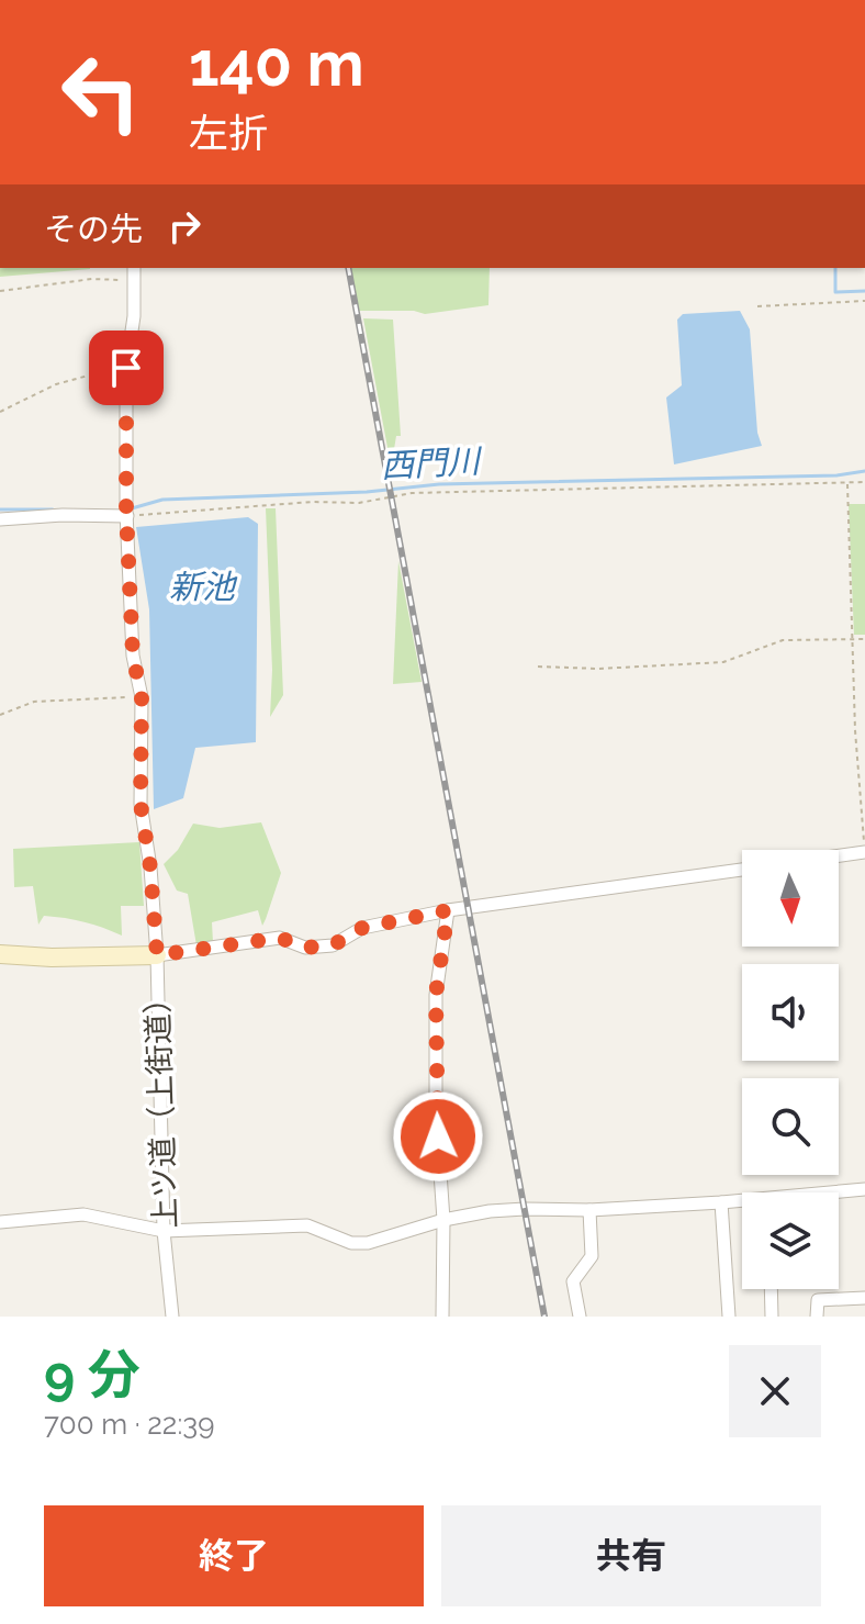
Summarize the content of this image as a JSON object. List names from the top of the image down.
{
  "streets": {
    "street": ["上ツ道（上街道）"]
  },
  "water": ["西門川", "新池"],
  "north": "bottom",
  "page": {
    "turn": ["140 m", "左折"],
    "then": "その先",
    "heading": ["9 分", "700 m · 22:39"],
    "buttons": ["終了", "共有"]
  }
}
